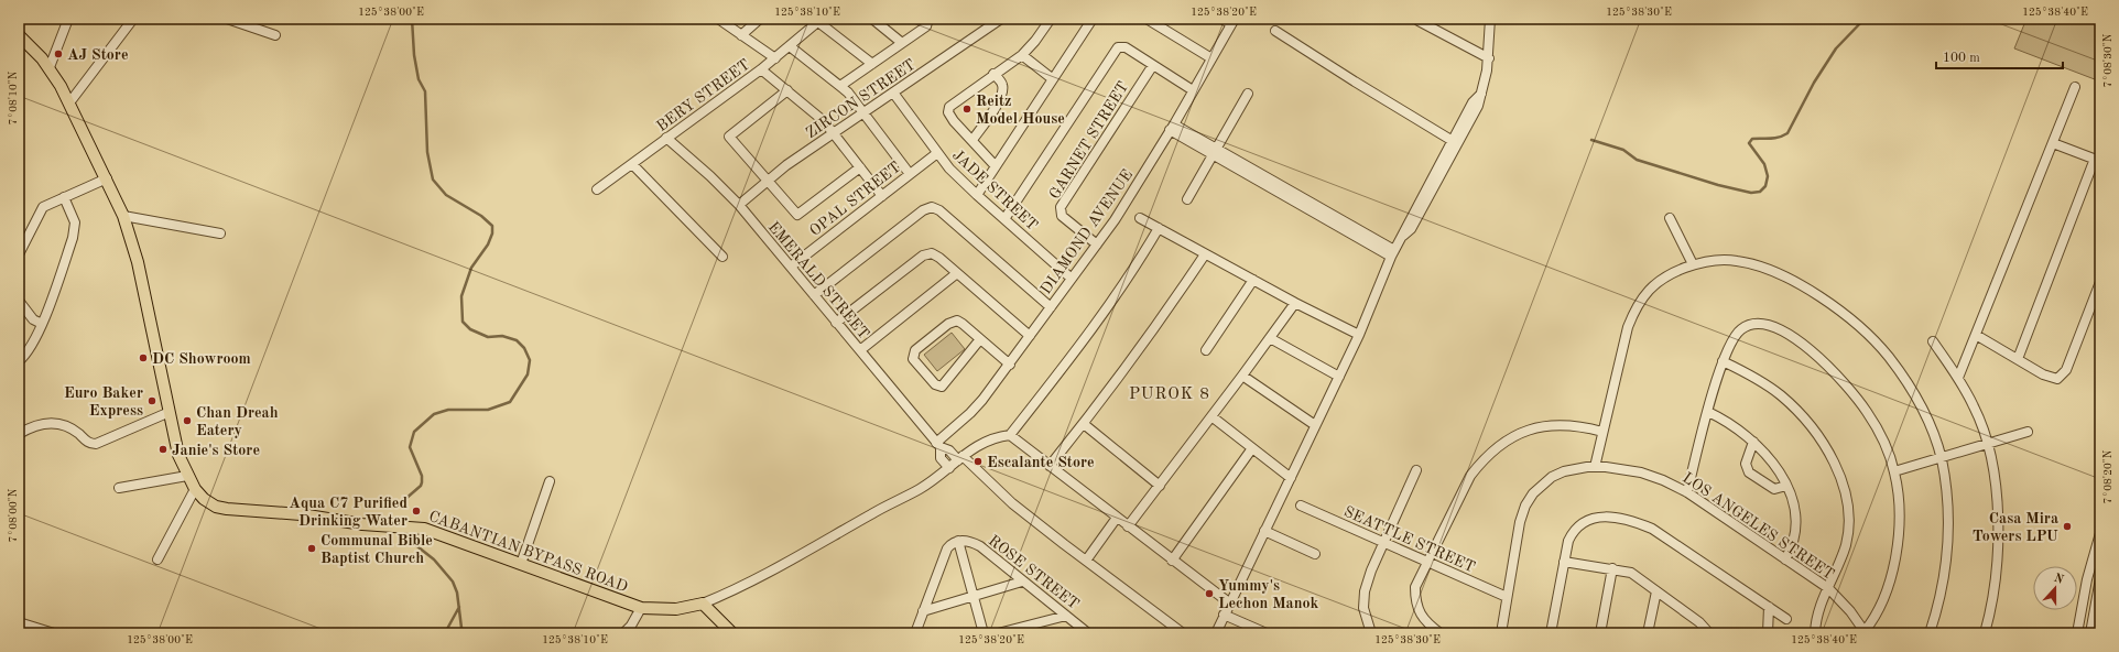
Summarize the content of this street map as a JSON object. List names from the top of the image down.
{
  "streets": {
    "main road": ["CABANTIAN BYPASS ROAD"],
    "street": [
      "BERY STREET",
      "ZIRCON STREET",
      "GARNET STREET",
      "JADE STREET",
      "OPAL STREET",
      "DIAMOND AVENUE",
      "EMERALD STREET",
      "LOS ANGELES STREET",
      "SEATTLE STREET",
      "ROSE STREET"
    ]
  },
  "crossings": [
    ["BERY STREET", "EMERALD STREET"],
    ["ZIRCON STREET", "JADE STREET"],
    ["ZIRCON STREET", "EMERALD STREET"],
    ["GARNET STREET", "DIAMOND AVENUE"],
    ["JADE STREET", "OPAL STREET"],
    ["JADE STREET", "DIAMOND AVENUE"],
    ["OPAL STREET", "EMERALD STREET"],
    ["DIAMOND AVENUE", "EMERALD STREET"],
    ["LOS ANGELES STREET", "SEATTLE STREET"]
  ],
  "districts": ["PUROK 8"],
  "places": [
    "AJ Store",
    "Reitz Model House",
    "DC Showroom",
    "Euro Baker Express",
    "Chan Dreah Eatery",
    "Janie's Store",
    "Escalante Store",
    "Aqua C7 Purified Drinking Water",
    "Casa Mira Towers LPU",
    "Communal Bible Baptist Church",
    "Yummy's Lechon Manok"
  ],
  "scale_bar": "100 m",
  "north": "top",
  "coordinates": [
    "125°38'00\"E",
    "125°38'10\"E",
    "125°38'20\"E",
    "125°38'30\"E",
    "125°38'40\"E",
    "7°08'30\"N",
    "7°08'10\"N",
    "7°08'20\"N",
    "7°08'00\"N"
  ]
}
